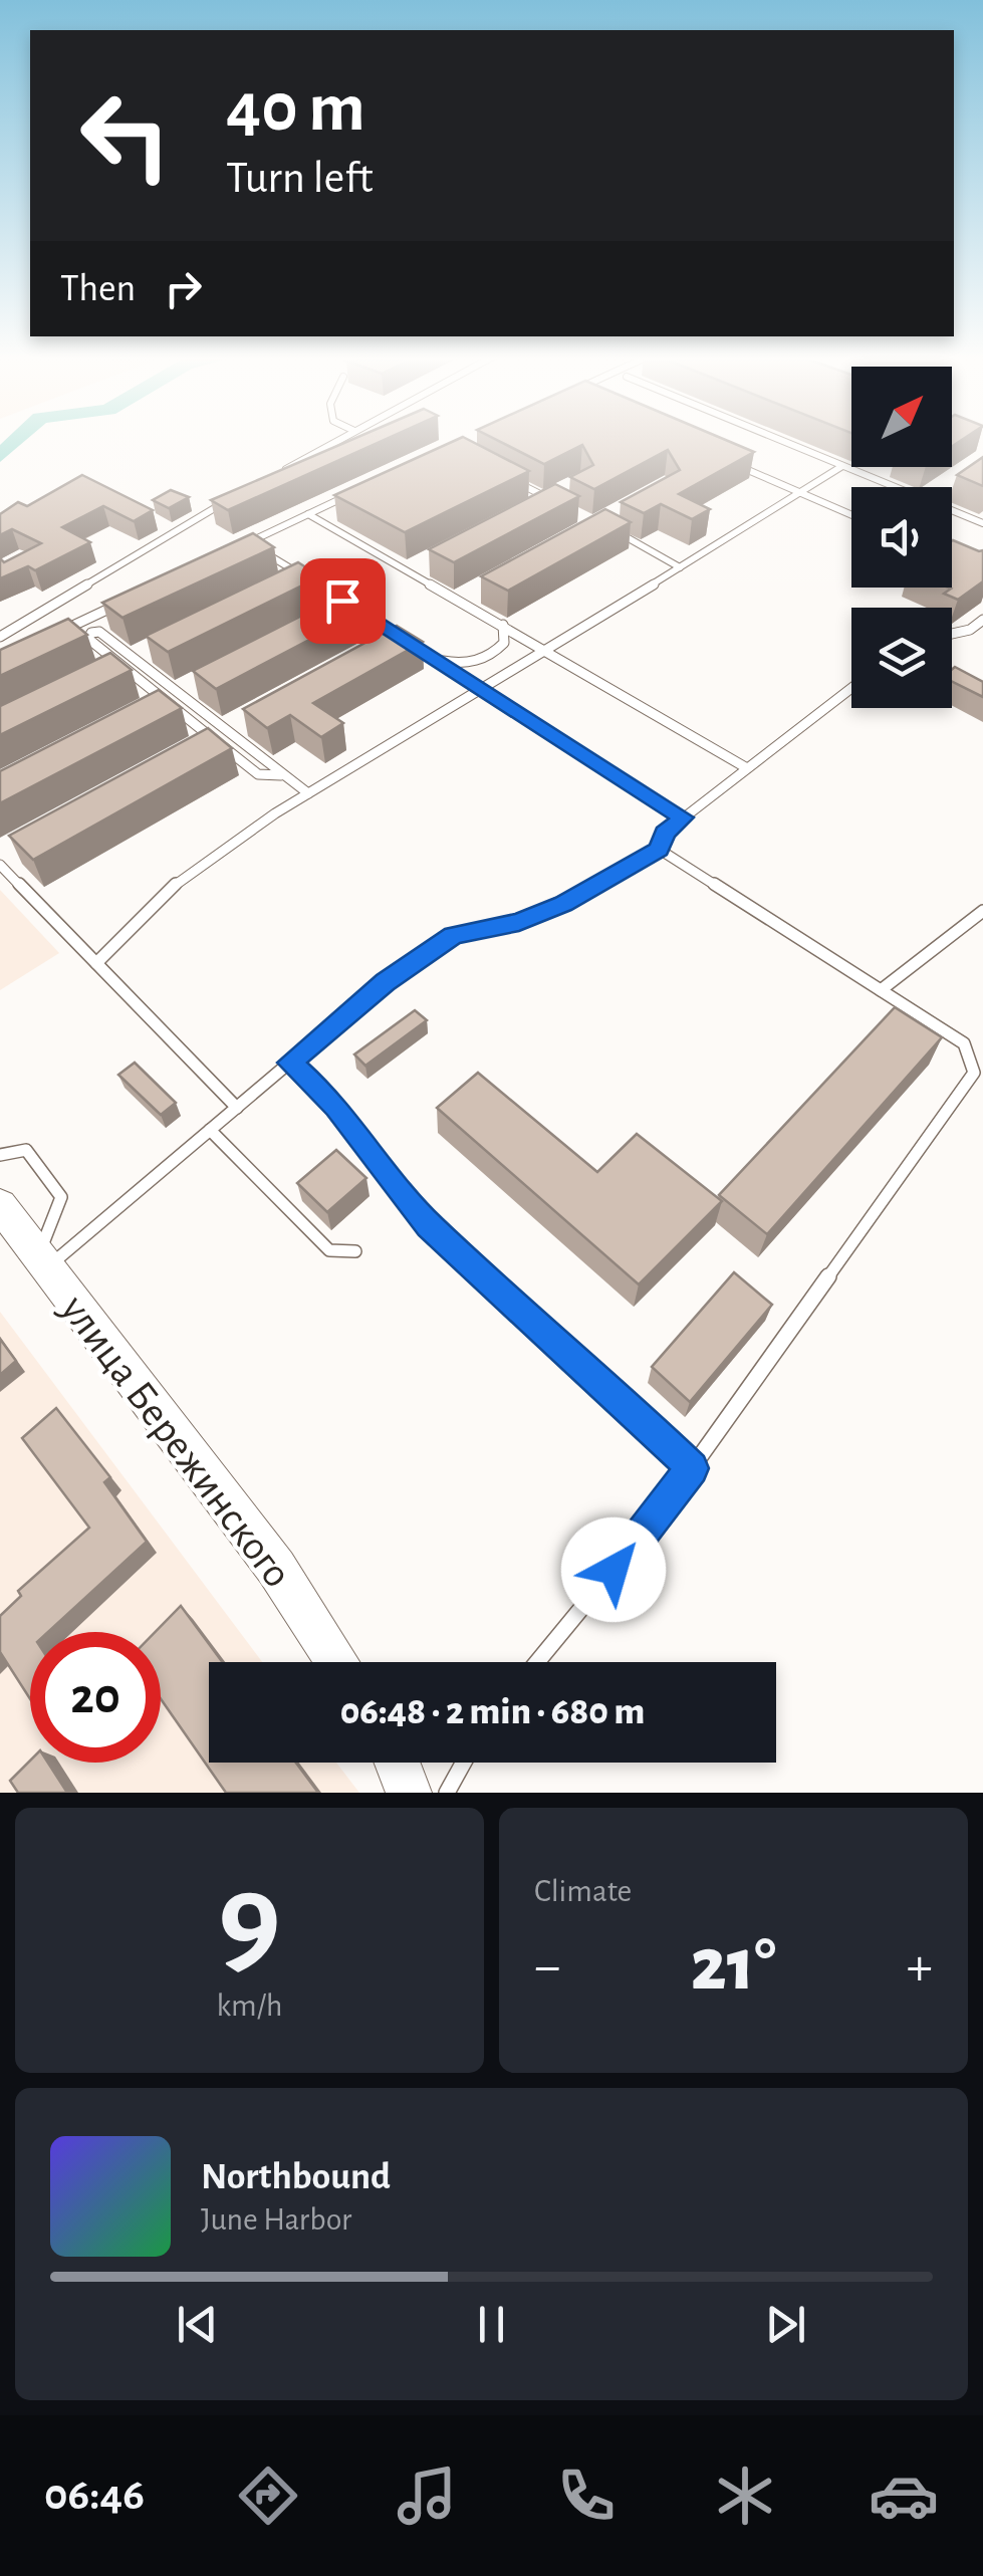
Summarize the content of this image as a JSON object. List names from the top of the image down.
{
  "streets": {
    "main road": ["улица Бережинского"]
  },
  "north": "top right",
  "page": {
    "turn": ["40 m", "Turn left"],
    "then": "Then",
    "limit": "20",
    "trip": "06:48 · 2 min · 680 m",
    "tile": [
      ["9", "km/h"],
      "Climate"
    ],
    "heat": ["−", "21°", "+"],
    "song": ["Northbound", "June Harbor"],
    "tabs": "06:46"
  }
}
